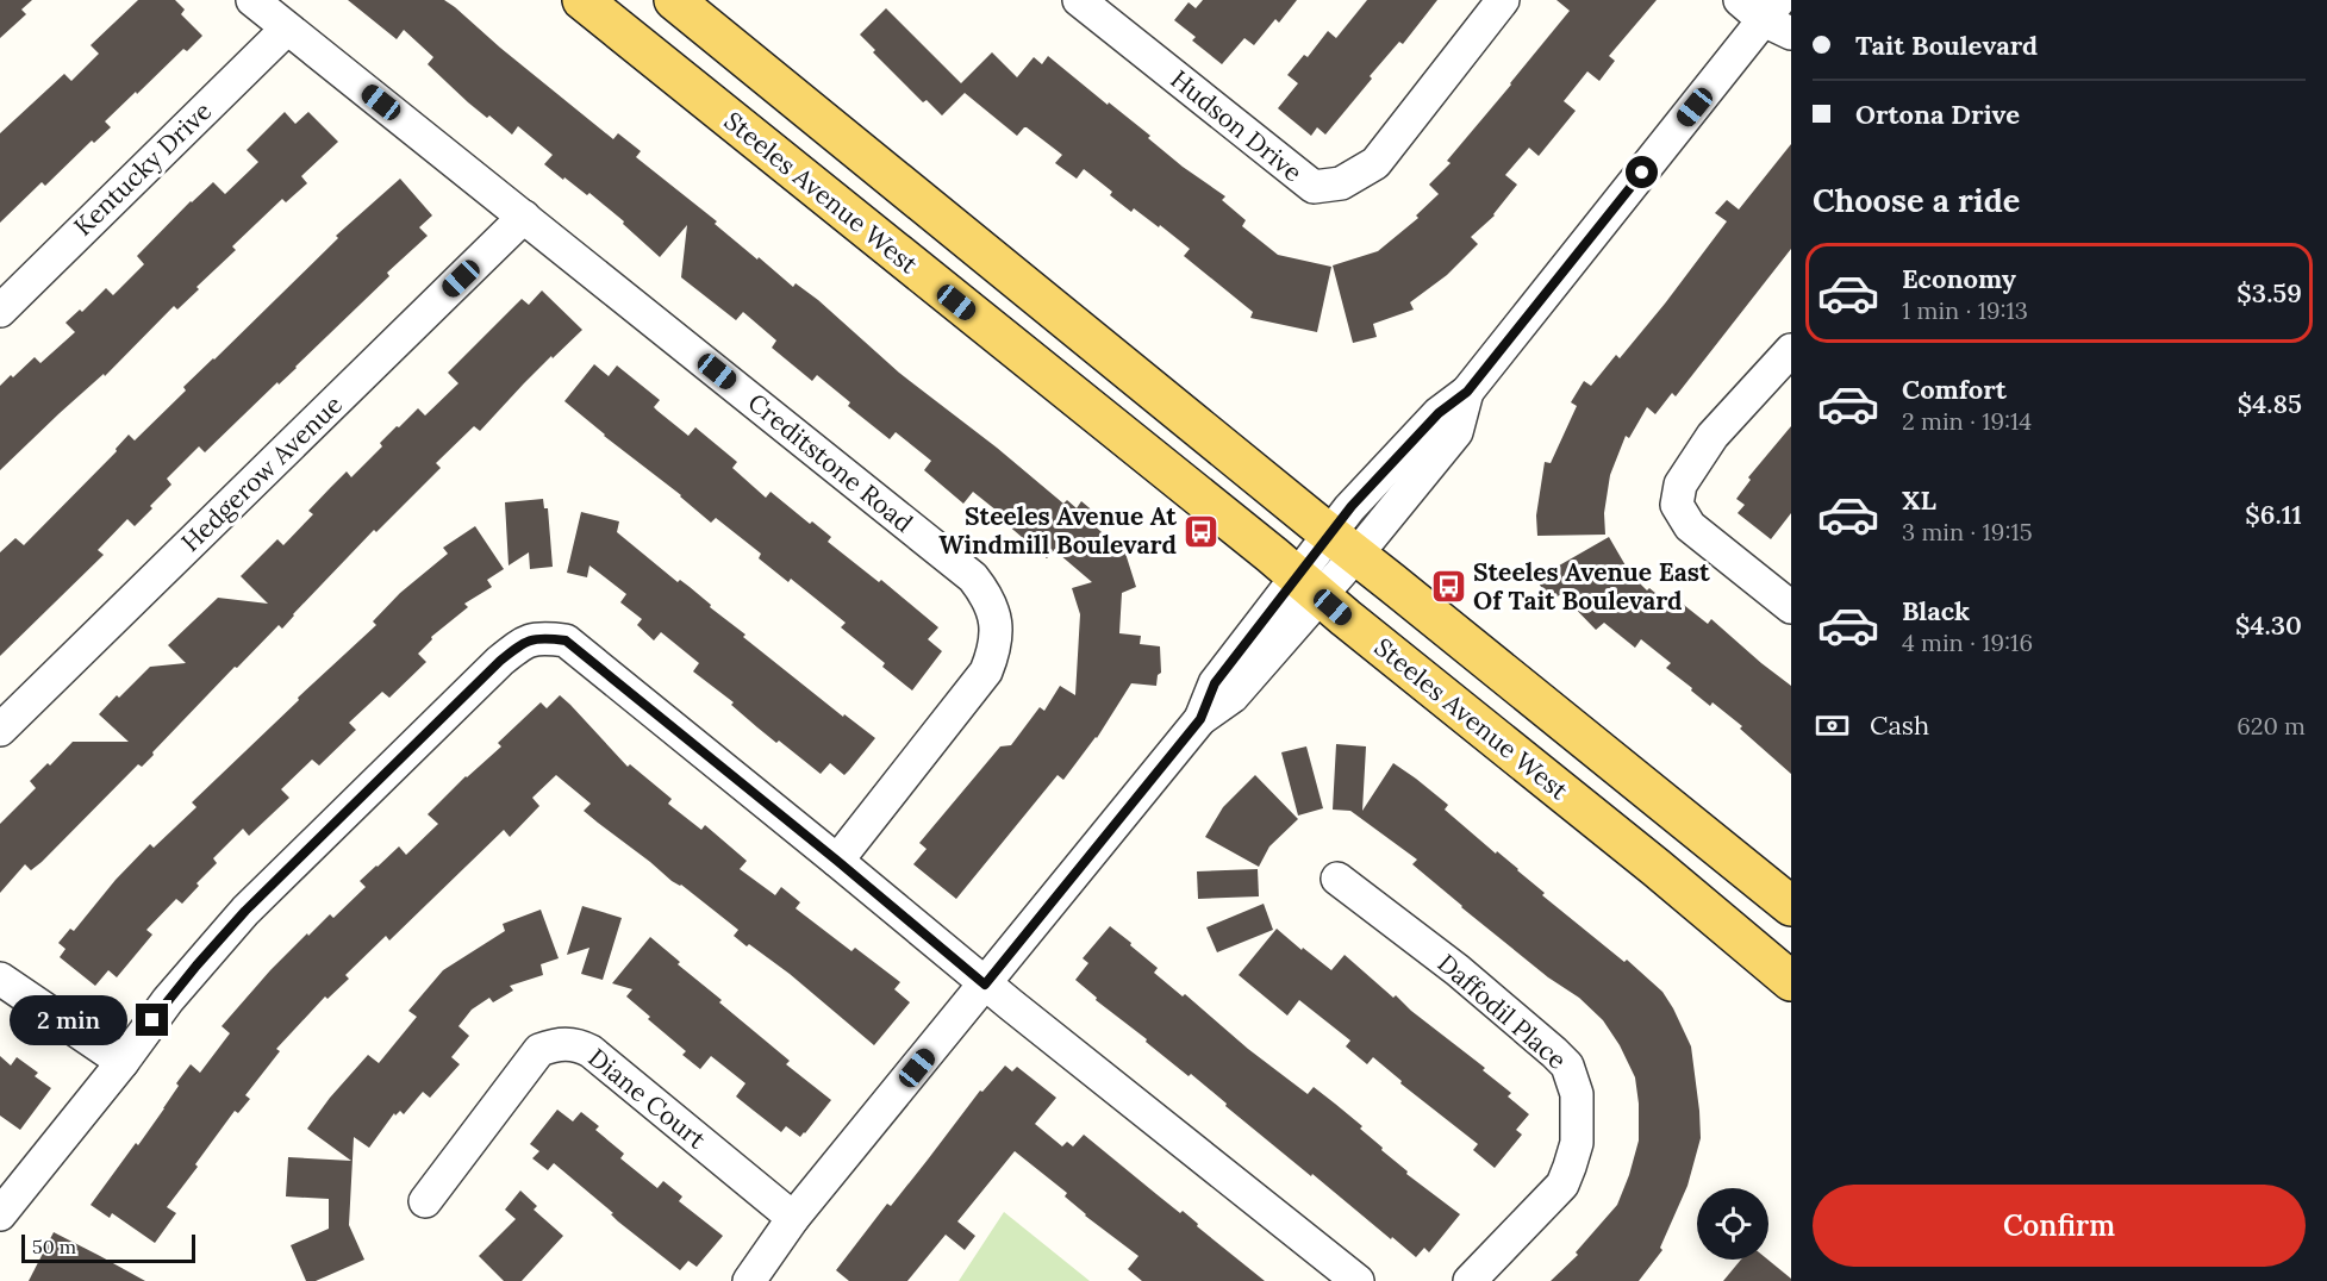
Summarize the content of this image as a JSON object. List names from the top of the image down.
{
  "streets": {
    "main road": ["Steeles Avenue West"],
    "street": [
      "Hudson Drive",
      "Kentucky Drive",
      "Creditstone Road",
      "Hedgerow Avenue",
      "Daffodil Place",
      "Diane Court"
    ]
  },
  "crossings": [
    ["Kentucky Drive", "Creditstone Road"],
    ["Creditstone Road", "Hedgerow Avenue"]
  ],
  "places": {
    "bus stop": ["Steeles Avenue At Windmill Boulevard", "Steeles Avenue East Of Tait Boulevard"]
  },
  "scale_bar": "50 m",
  "page": {
    "banner": ["Tait Boulevard", "Ortona Drive"],
    "heading": "Choose a ride",
    "list": [
      {
        "name": "Economy",
        "note": "1 min · 19:13",
        "value": "$3.59"
      },
      {
        "name": "Comfort",
        "note": "2 min · 19:14",
        "value": "$4.85"
      },
      {
        "name": "XL",
        "note": "3 min · 19:15",
        "value": "$6.11"
      },
      {
        "name": "Black",
        "note": "4 min · 19:16",
        "value": "$4.30"
      }
    ],
    "pay": ["Cash", "620 m"],
    "bubble": "2 min",
    "buttons": "Confirm",
    "scale": "50 m"
  }
}
